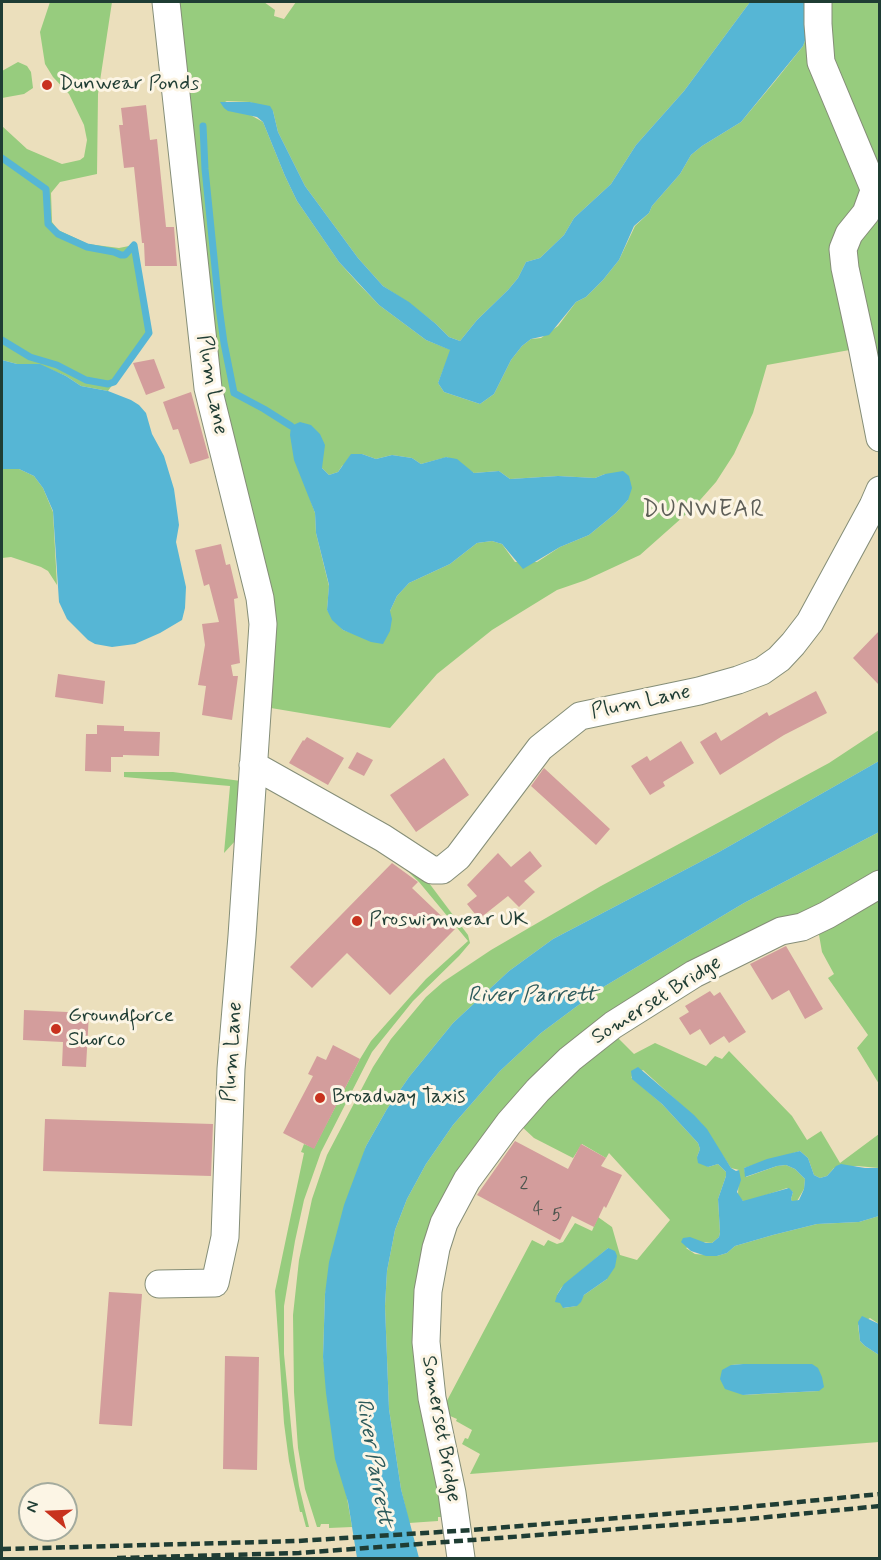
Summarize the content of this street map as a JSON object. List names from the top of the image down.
{
  "streets": {
    "street": ["Plum Lane", "Somerset Bridge"]
  },
  "districts": ["DUNWEAR"],
  "water": ["River Parrett"],
  "places": [
    "Dunwear Ponds",
    "Proswimwear UK",
    "Groundforce Shorco",
    "Broadway Taxis"
  ],
  "house_numbers": ["2", "4", "5"],
  "north": "left"
}
